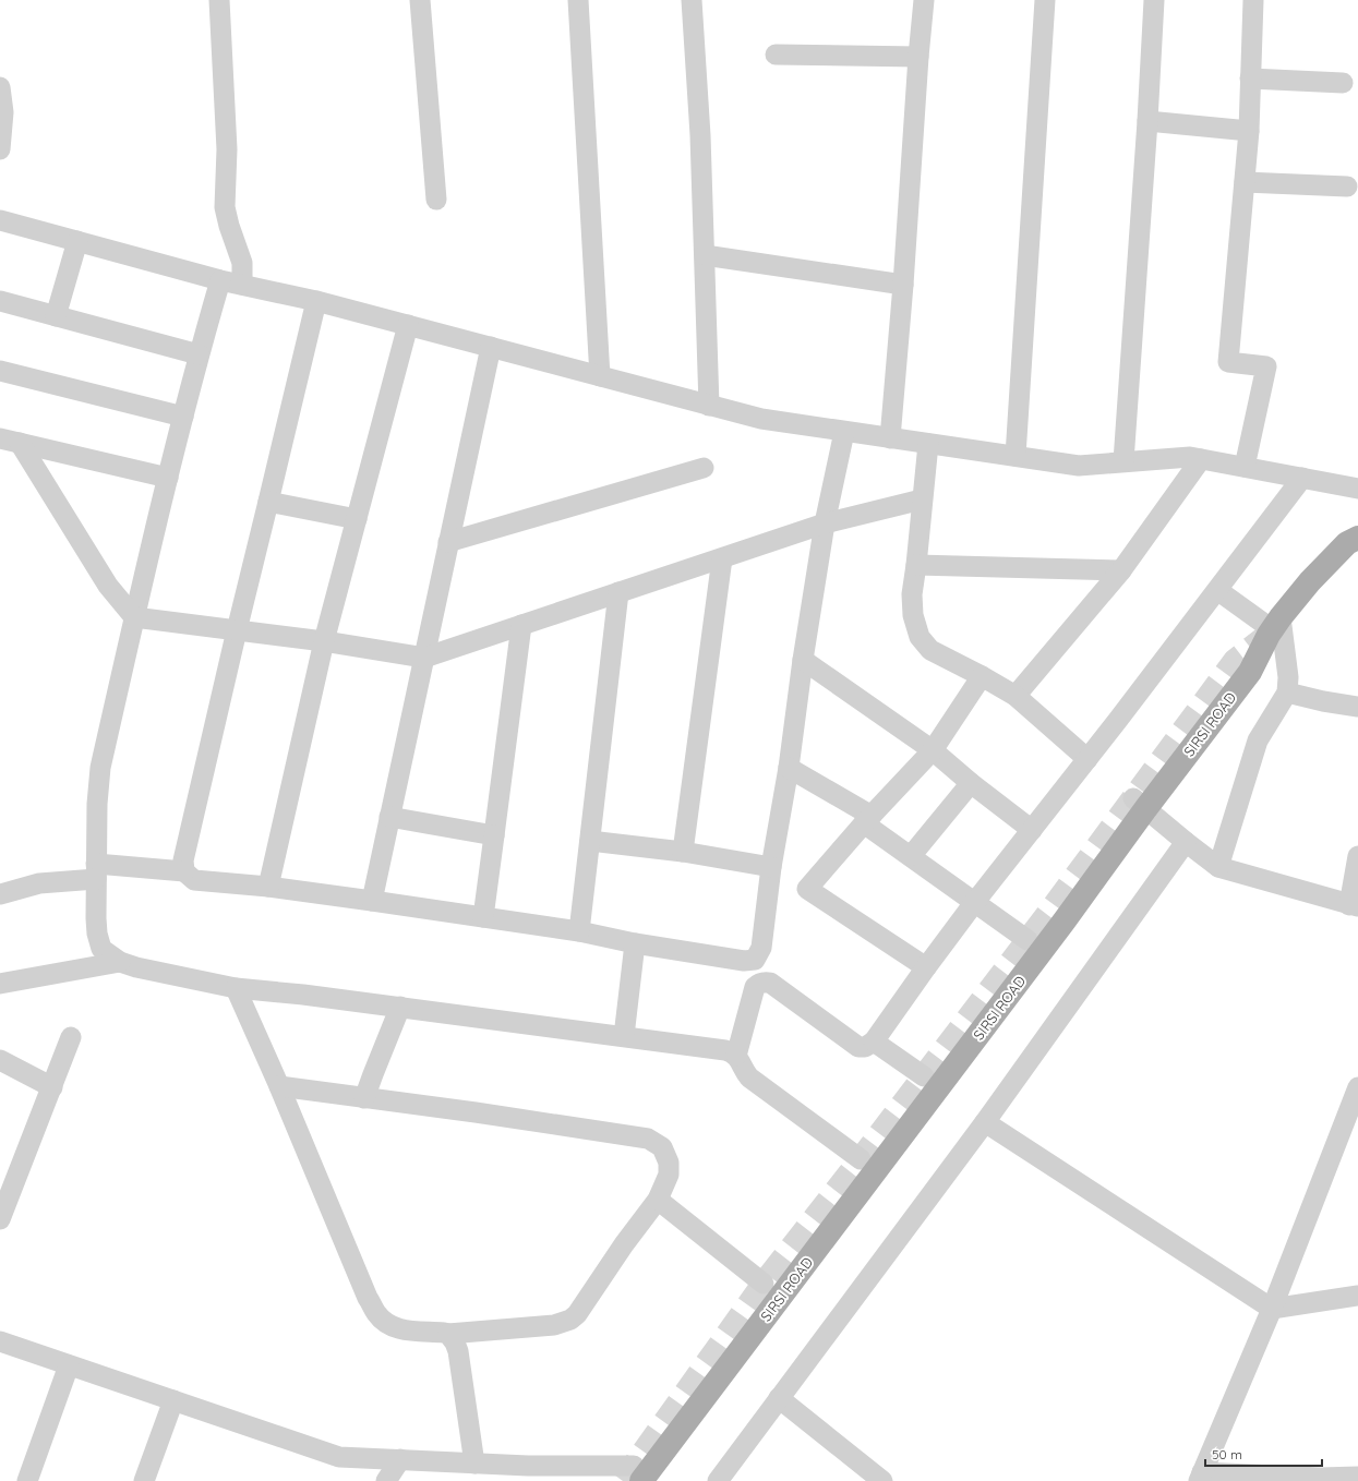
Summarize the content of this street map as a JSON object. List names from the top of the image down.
{
  "streets": {
    "main road": ["SIRSI ROAD"]
  },
  "scale_bar": "50 m"
}
